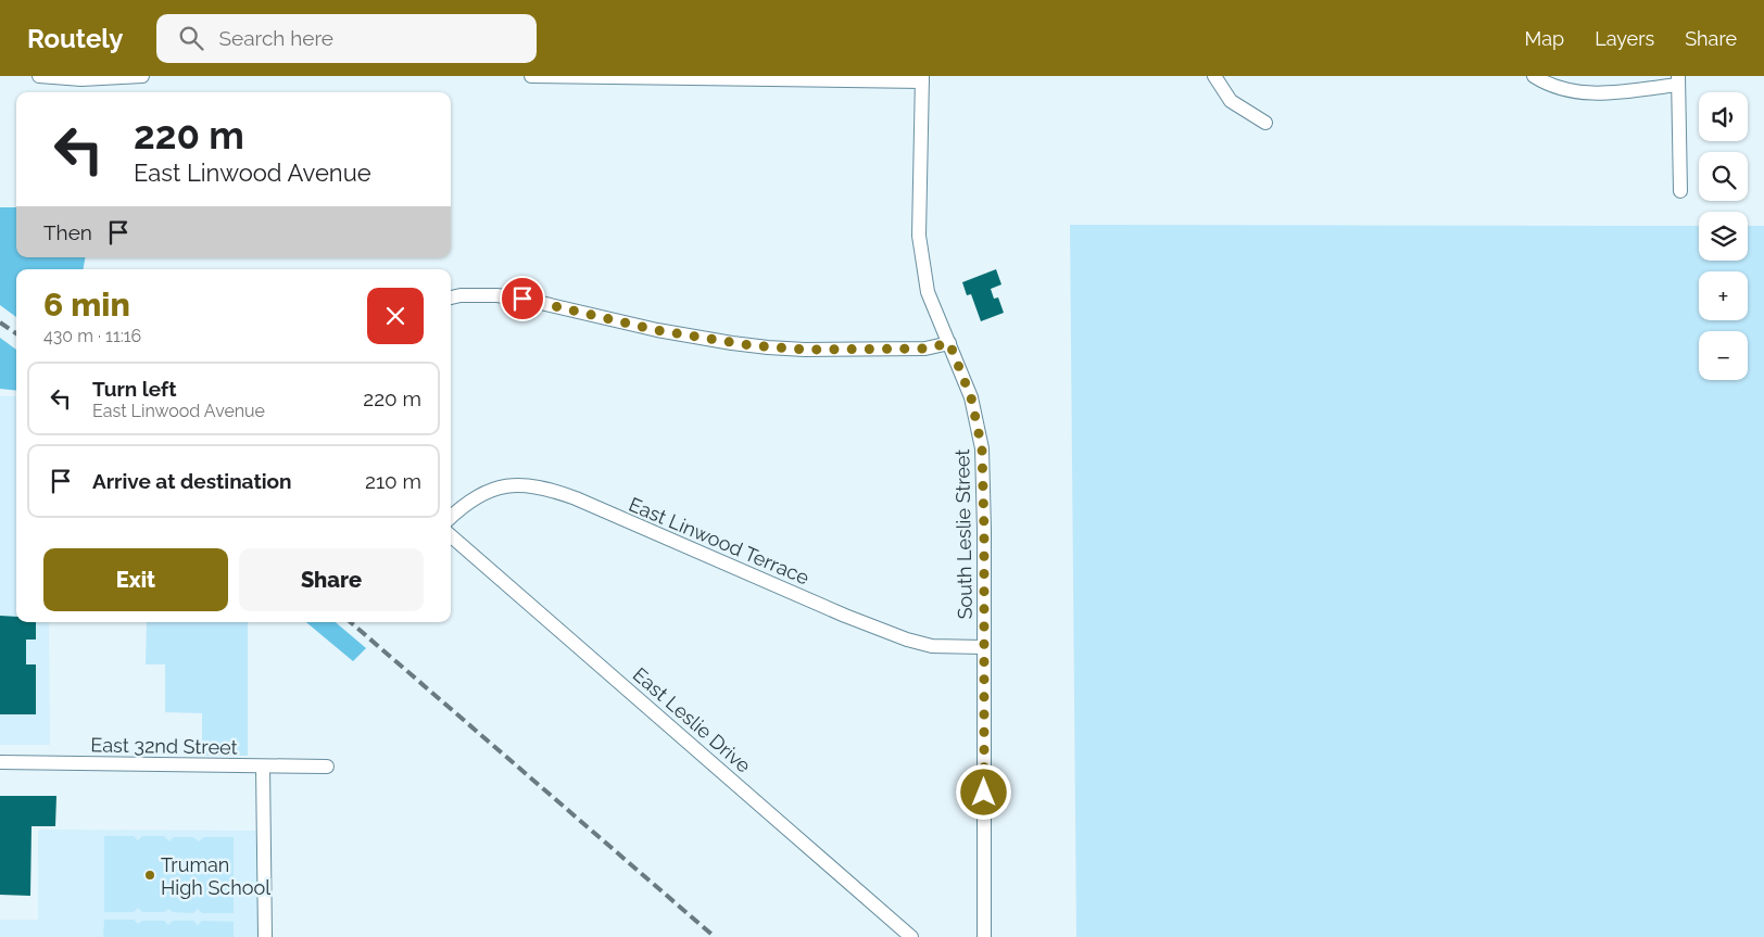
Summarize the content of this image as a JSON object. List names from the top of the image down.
{
  "streets": {
    "street": [
      "South Leslie Street",
      "East Linwood Terrace",
      "East Leslie Drive",
      "East 32nd Street"
    ]
  },
  "crossings": [
    ["South Leslie Street", "East Linwood Terrace"]
  ],
  "places": ["Truman High School"],
  "page": {
    "header": "Routely",
    "search": "Search here",
    "nav": ["Map", "Layers", "Share"],
    "map_buttons": ["+", "−"],
    "turn": ["220 m", "East Linwood Avenue"],
    "then": "Then",
    "heading": ["6 min", "430 m · 11:16"],
    "list": [
      {
        "name": "Turn left",
        "note": "East Linwood Avenue",
        "value": "220 m"
      },
      {
        "name": "Arrive at destination",
        "value": "210 m"
      }
    ],
    "buttons": ["Exit", "Share"]
  }
}
